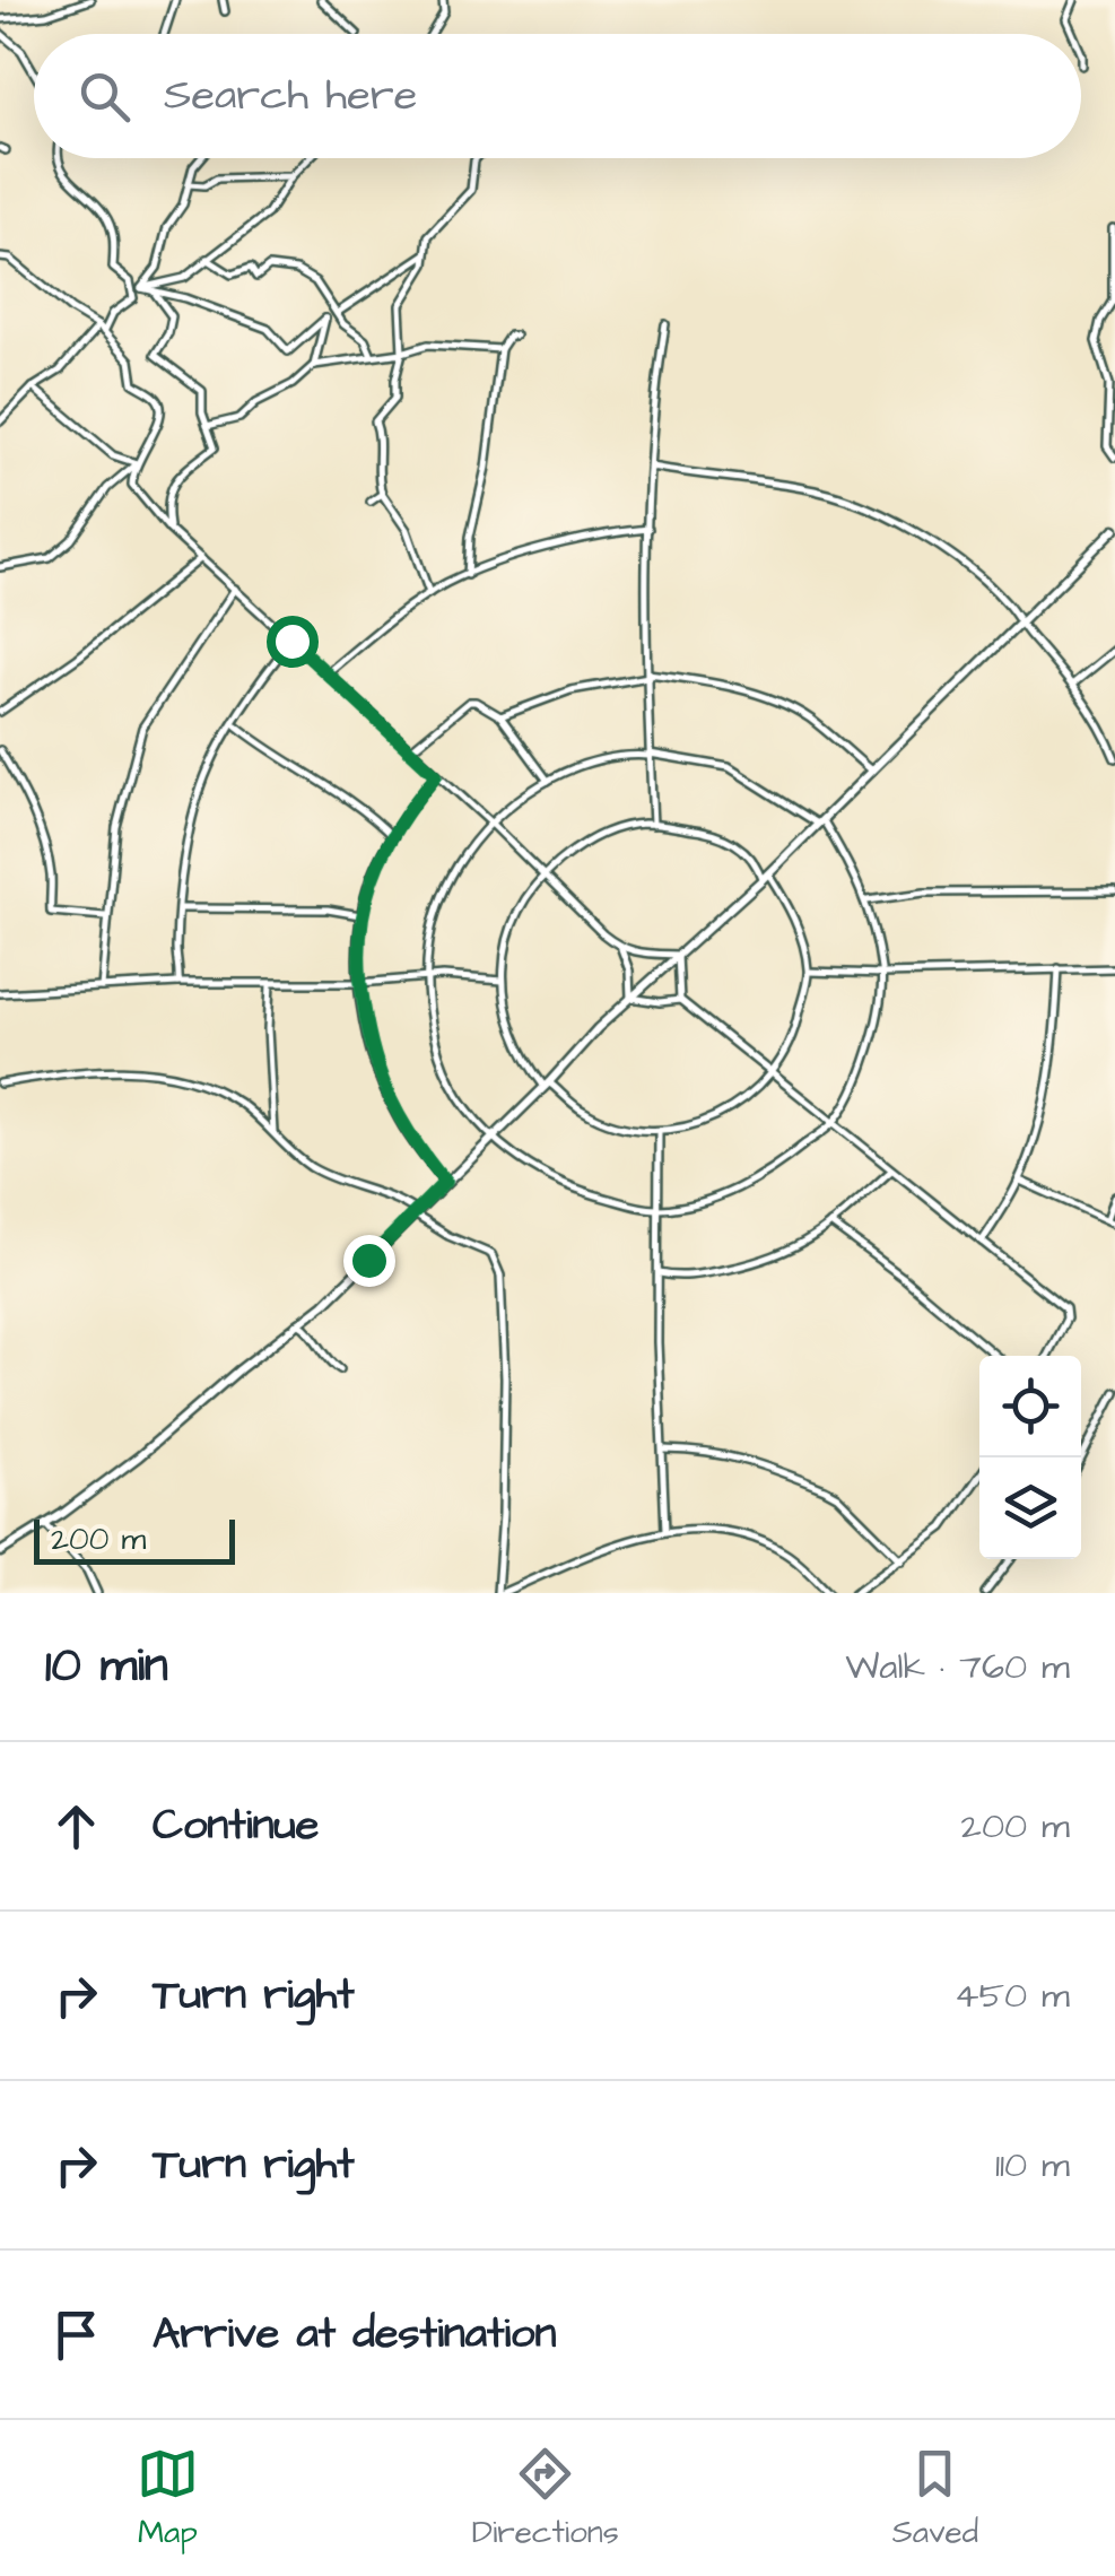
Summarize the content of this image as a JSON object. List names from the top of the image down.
{
  "scale_bar": "200 m",
  "page": {
    "search": "Search here",
    "scale": "200 m",
    "heading": ["10 min", "Walk · 760 m"],
    "list": [
      ["Continue", "200 m"],
      ["Turn right", "450 m"],
      ["Turn right", "110 m"],
      "Arrive at destination"
    ],
    "nav": ["Map", "Directions", "Saved"]
  }
}
